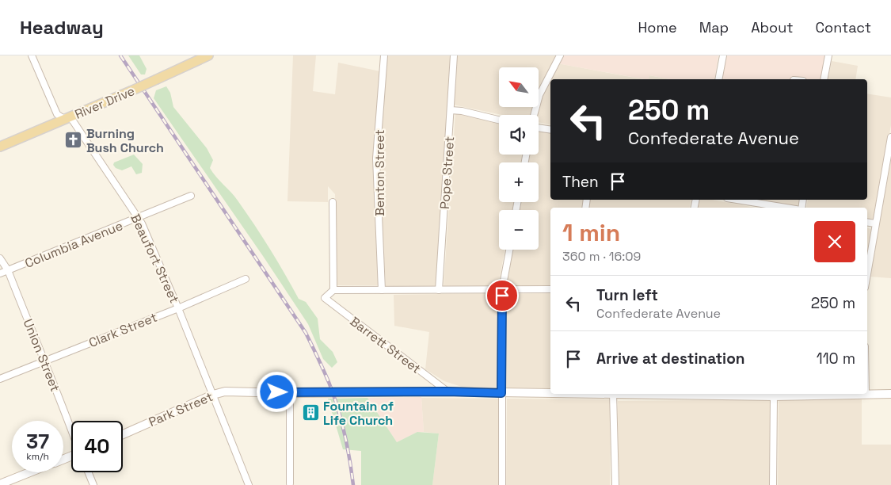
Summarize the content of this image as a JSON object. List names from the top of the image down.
{
  "streets": {
    "main road": ["River Drive"],
    "street": [
      "Benton Street",
      "Pope Street",
      "Columbia Avenue",
      "Beaufort Street",
      "Clark Street",
      "Barrett Street",
      "Union Street",
      "Park Street"
    ]
  },
  "crossings": [
    ["River Drive", "Beaufort Street"],
    ["Columbia Avenue", "Beaufort Street"],
    ["Columbia Avenue", "Union Street"],
    ["Beaufort Street", "Clark Street"],
    ["Beaufort Street", "Park Street"],
    ["Clark Street", "Union Street"],
    ["Barrett Street", "Park Street"]
  ],
  "places": {
    "church": ["Burning Bush Church"],
    "building": ["Fountain of Life Church"]
  },
  "north": "top left",
  "page": {
    "header": "Headway",
    "nav": [
      "Home",
      "Map",
      "About",
      "Contact"
    ],
    "map_buttons": ["+", "−"],
    "turn": ["250 m", "Confederate Avenue"],
    "then": "Then",
    "heading": ["1 min", "360 m · 16:09"],
    "list": [
      {
        "name": "Turn left",
        "note": "Confederate Avenue",
        "value": "250 m"
      },
      {
        "name": "Arrive at destination",
        "value": "110 m"
      }
    ],
    "speed": "37 km/h",
    "limit": "40"
  }
}
